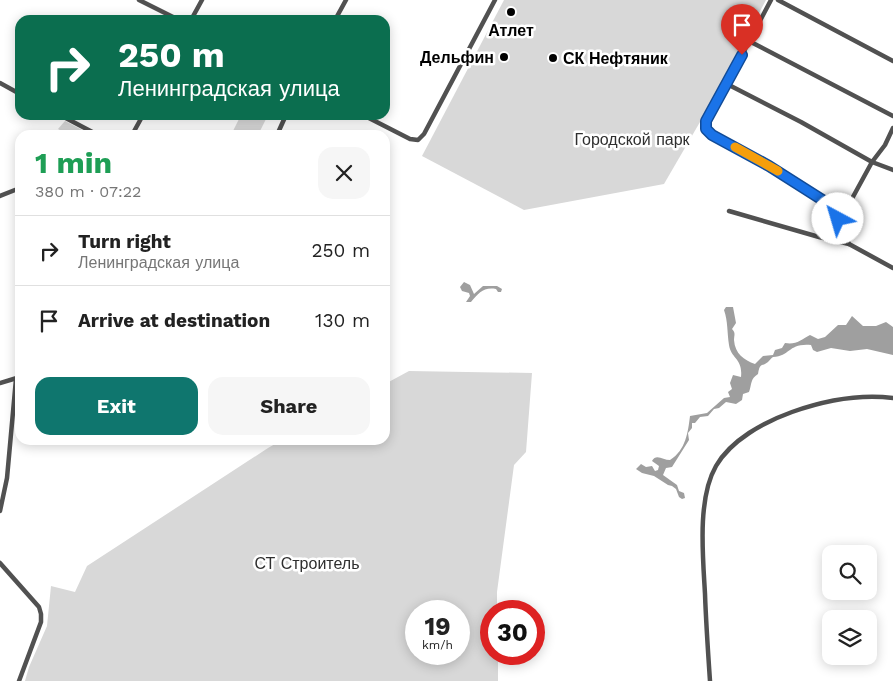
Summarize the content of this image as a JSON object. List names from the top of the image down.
{
  "parks": ["Городской парк", "СТ Строитель"],
  "places": ["Атлет", "Дельфин", "СК Нефтяник"],
  "page": {
    "turn": ["250 m", "Ленинградская улица"],
    "heading": ["1 min", "380 m · 07:22"],
    "list": [
      {
        "name": "Turn right",
        "note": "Ленинградская улица",
        "value": "250 m"
      },
      {
        "name": "Arrive at destination",
        "value": "130 m"
      }
    ],
    "buttons": ["Exit", "Share"],
    "speed": "19 km/h",
    "limit": "30"
  }
}
